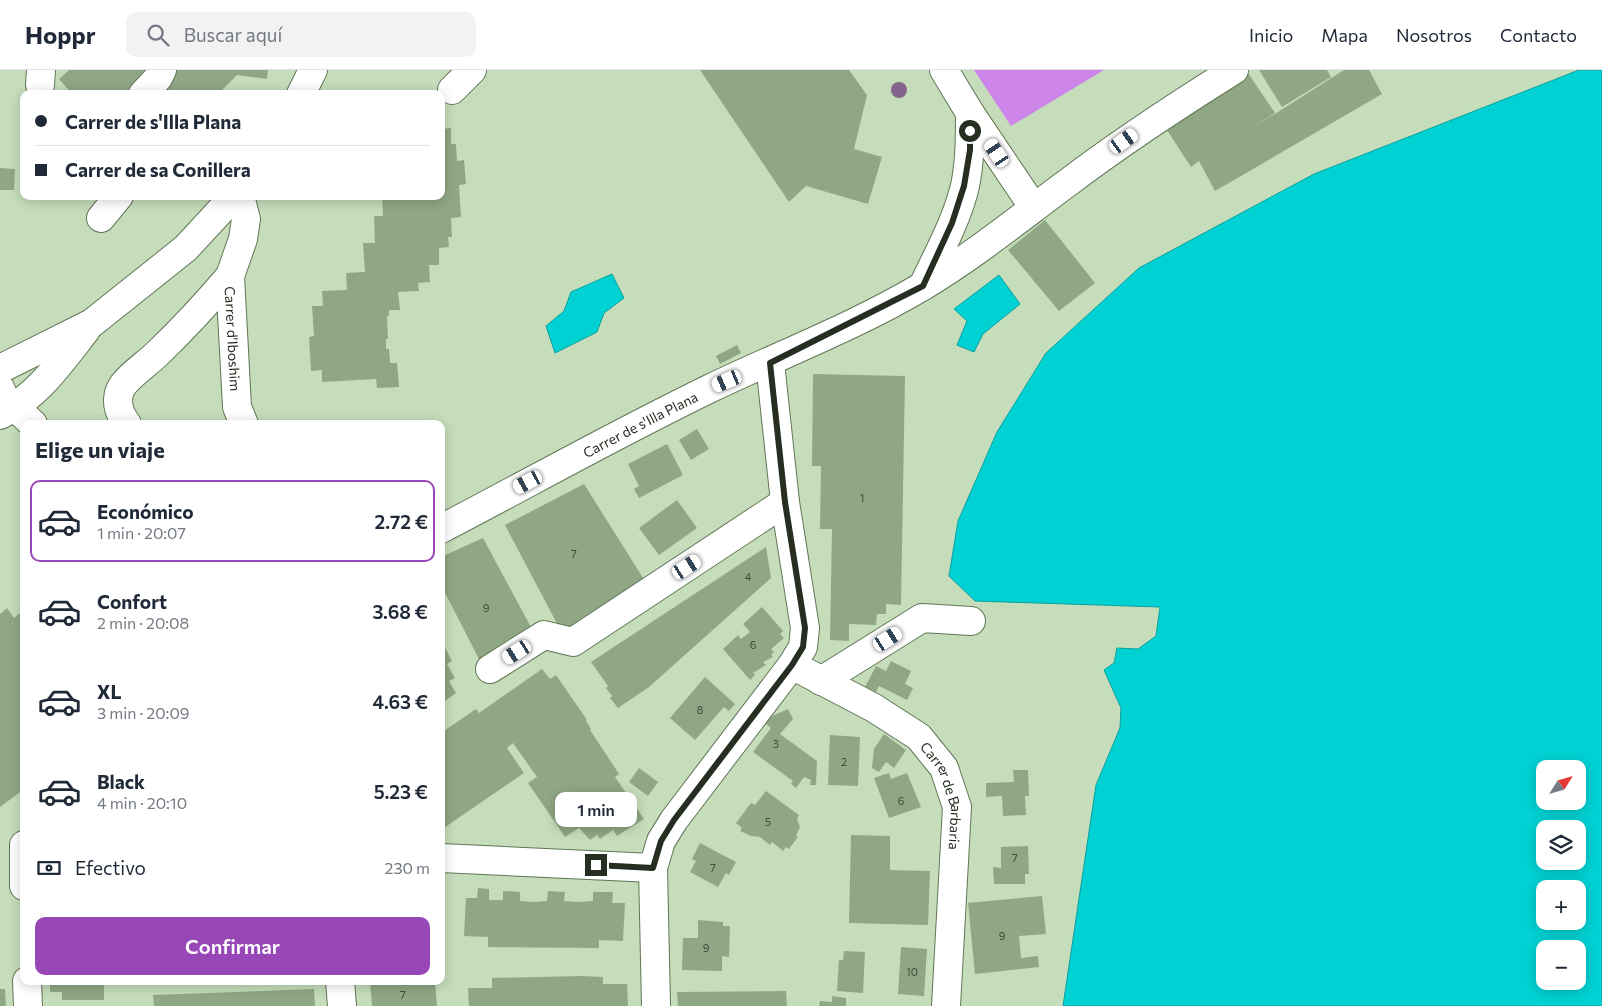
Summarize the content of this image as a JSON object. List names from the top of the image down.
{
  "streets": {
    "street": ["Carrer d'Iboshim", "Carrer de s'Illa Plana", "Carrer de Barbaria"]
  },
  "house_numbers": [
    "1",
    "7",
    "4",
    "9",
    "6",
    "8",
    "3",
    "2",
    "6",
    "5",
    "7",
    "7",
    "9",
    "9",
    "10",
    "7"
  ],
  "north": "top right",
  "page": {
    "header": "Hoppr",
    "search": "Buscar aquí",
    "nav": [
      "Inicio",
      "Mapa",
      "Nosotros",
      "Contacto"
    ],
    "banner": ["Carrer de s'Illa Plana", "Carrer de sa Conillera"],
    "heading": "Elige un viaje",
    "list": [
      {
        "name": "Económico",
        "note": "1 min · 20:07",
        "value": "2.72 €"
      },
      {
        "name": "Confort",
        "note": "2 min · 20:08",
        "value": "3.68 €"
      },
      {
        "name": "XL",
        "note": "3 min · 20:09",
        "value": "4.63 €"
      },
      {
        "name": "Black",
        "note": "4 min · 20:10",
        "value": "5.23 €"
      }
    ],
    "map_buttons": ["+", "−"],
    "bubble": "1 min",
    "pay": ["Efectivo", "230 m"],
    "buttons": "Confirmar"
  }
}
